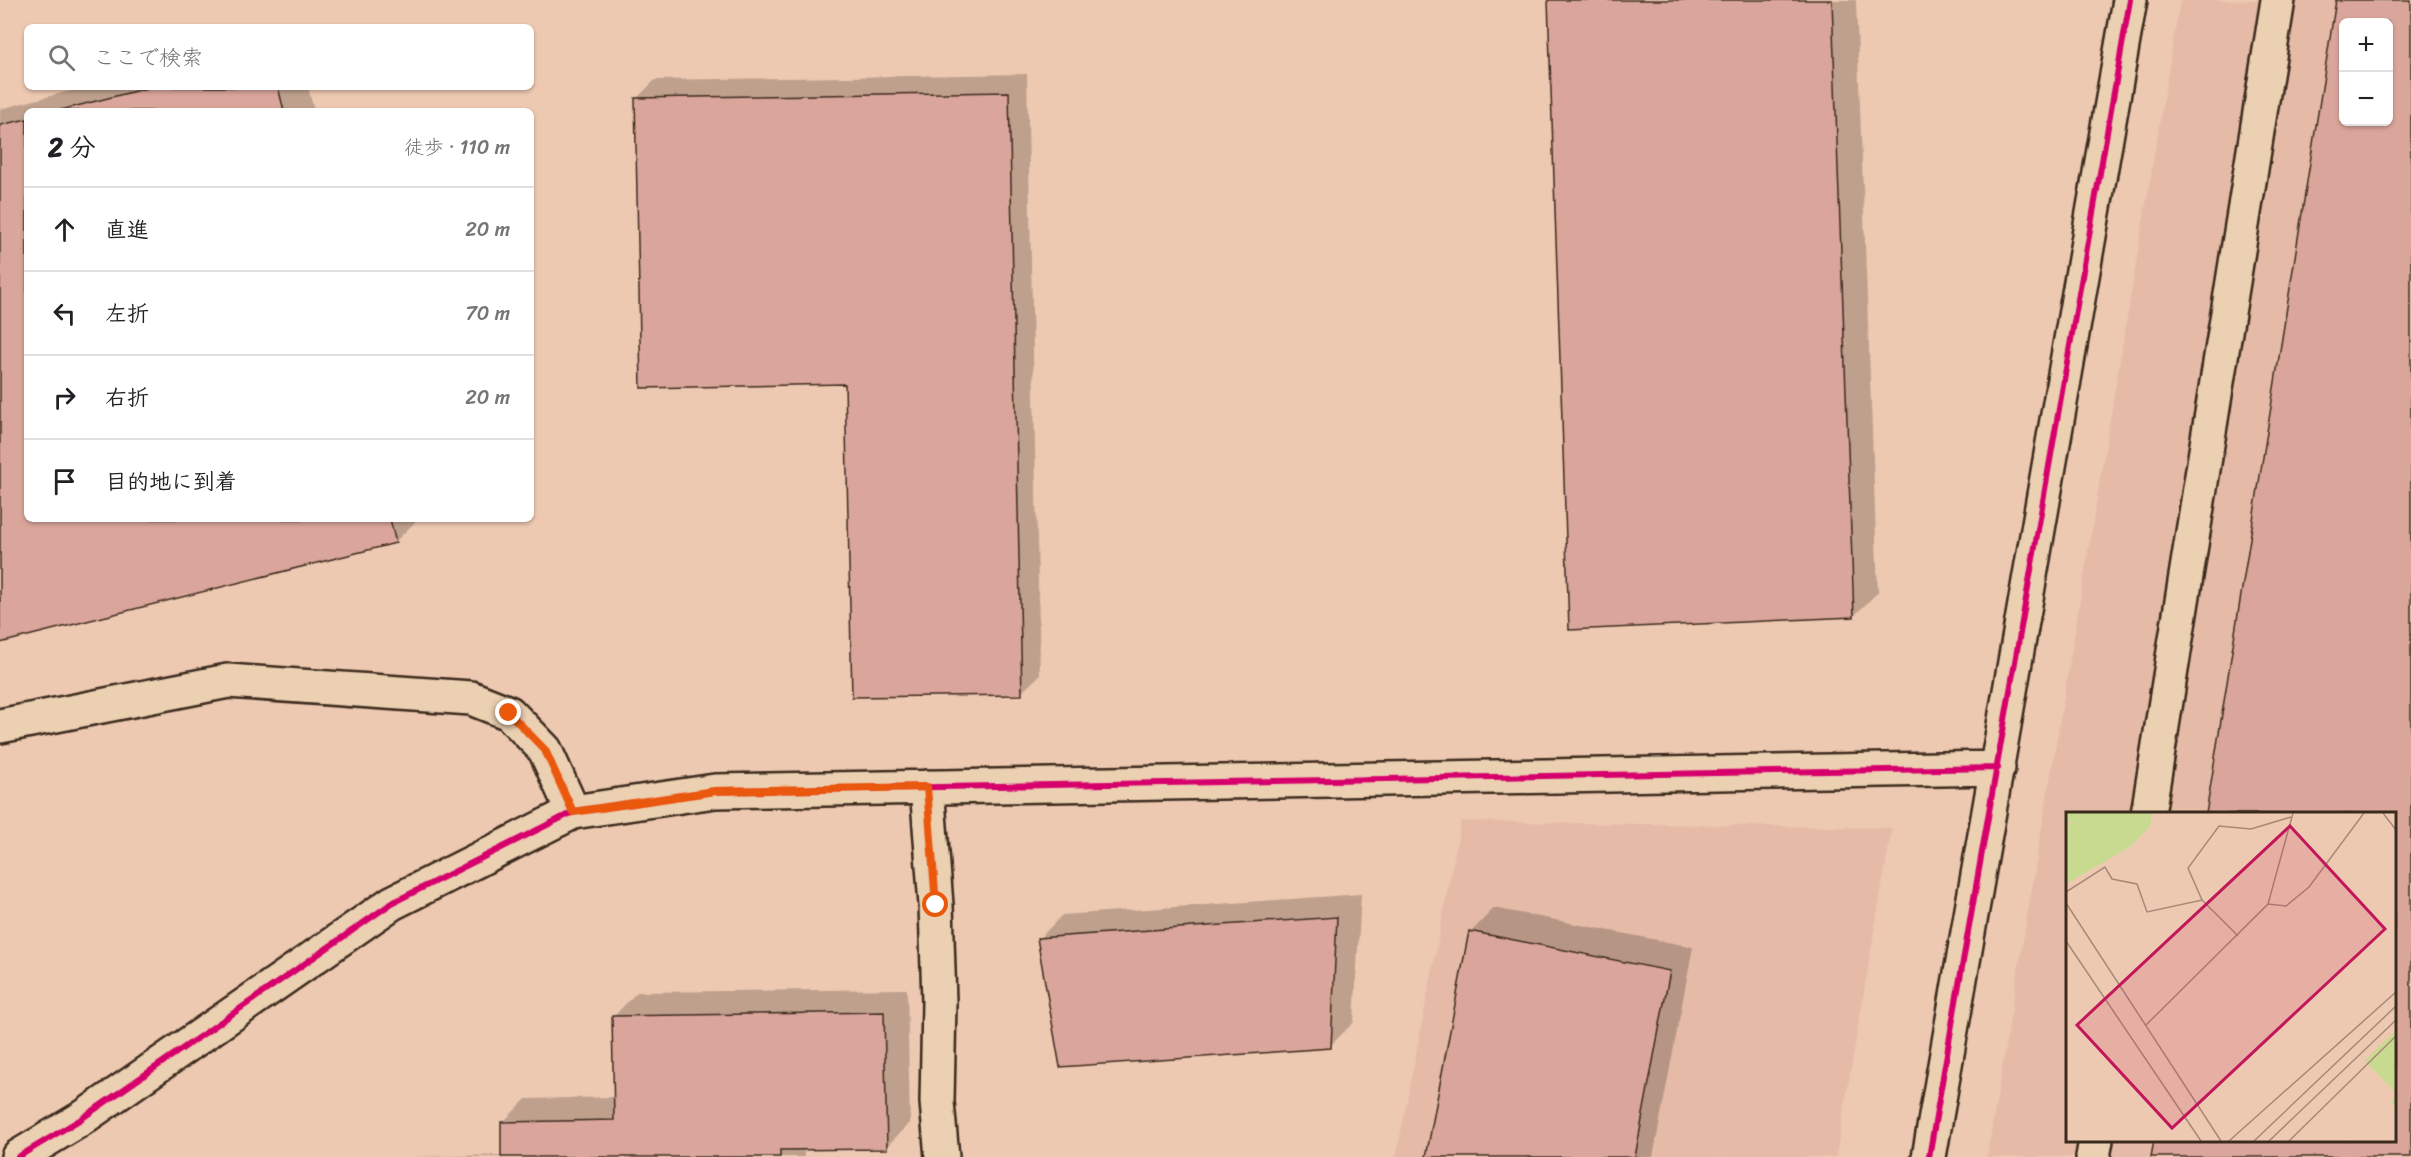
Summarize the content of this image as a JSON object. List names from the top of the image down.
{
  "page": {
    "map_buttons": ["+", "−"],
    "search": "ここで検索",
    "heading": ["2 分", "徒歩 · 110 m"],
    "list": [
      ["直進", "20 m"],
      ["左折", "70 m"],
      ["右折", "20 m"],
      "目的地に到着"
    ]
  }
}
